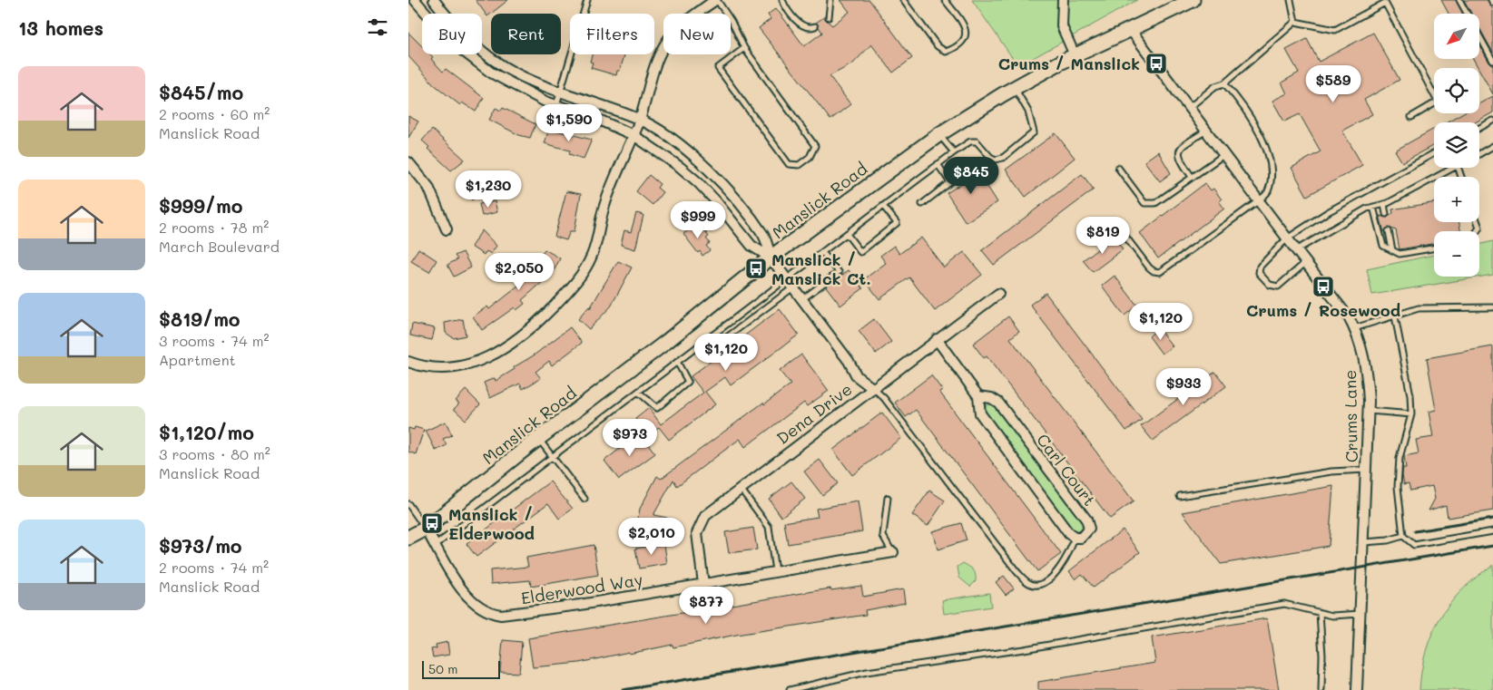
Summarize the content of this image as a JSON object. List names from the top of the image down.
{
  "streets": {
    "main road": ["Manslick Road"],
    "street": [
      "Dena Drive",
      "Crums Lane",
      "Carl Court",
      "Elderwood Way"
    ]
  },
  "crossings": [
    ["Manslick Road", "Crums Lane"],
    ["Manslick Road", "Elderwood Way"],
    ["Dena Drive", "Elderwood Way"]
  ],
  "places": {
    "bus stop": [
      "Crums / Manslick",
      "Manslick / Manslick Ct.",
      "Crums / Rosewood",
      "Manslick / Elderwood"
    ]
  },
  "scale_bar": "50 m",
  "north": "bottom left",
  "page": {
    "heading": "13 homes",
    "map_buttons": ["+", "−"],
    "chip": [
      "Buy",
      "Rent",
      "Filters",
      "New"
    ],
    "list": [
      {
        "name": "$845/mo",
        "note": "2 rooms · 60 m² · Manslick Road"
      },
      {
        "name": "$999/mo",
        "note": "2 rooms · 78 m² · March Boulevard"
      },
      {
        "name": "$819/mo",
        "note": "3 rooms · 74 m² · Apartment"
      },
      {
        "name": "$1,120/mo",
        "note": "3 rooms · 80 m² · Manslick Road"
      },
      {
        "name": "$973/mo",
        "note": "2 rooms · 74 m² · Manslick Road"
      }
    ],
    "price": [
      "$589",
      "$1,590",
      "$845",
      "$1,230",
      "$999",
      "$819",
      "$2,050",
      "$1,120",
      "$1,120",
      "$933",
      "$973",
      "$2,010",
      "$877"
    ],
    "scale": "50 m"
  }
}
